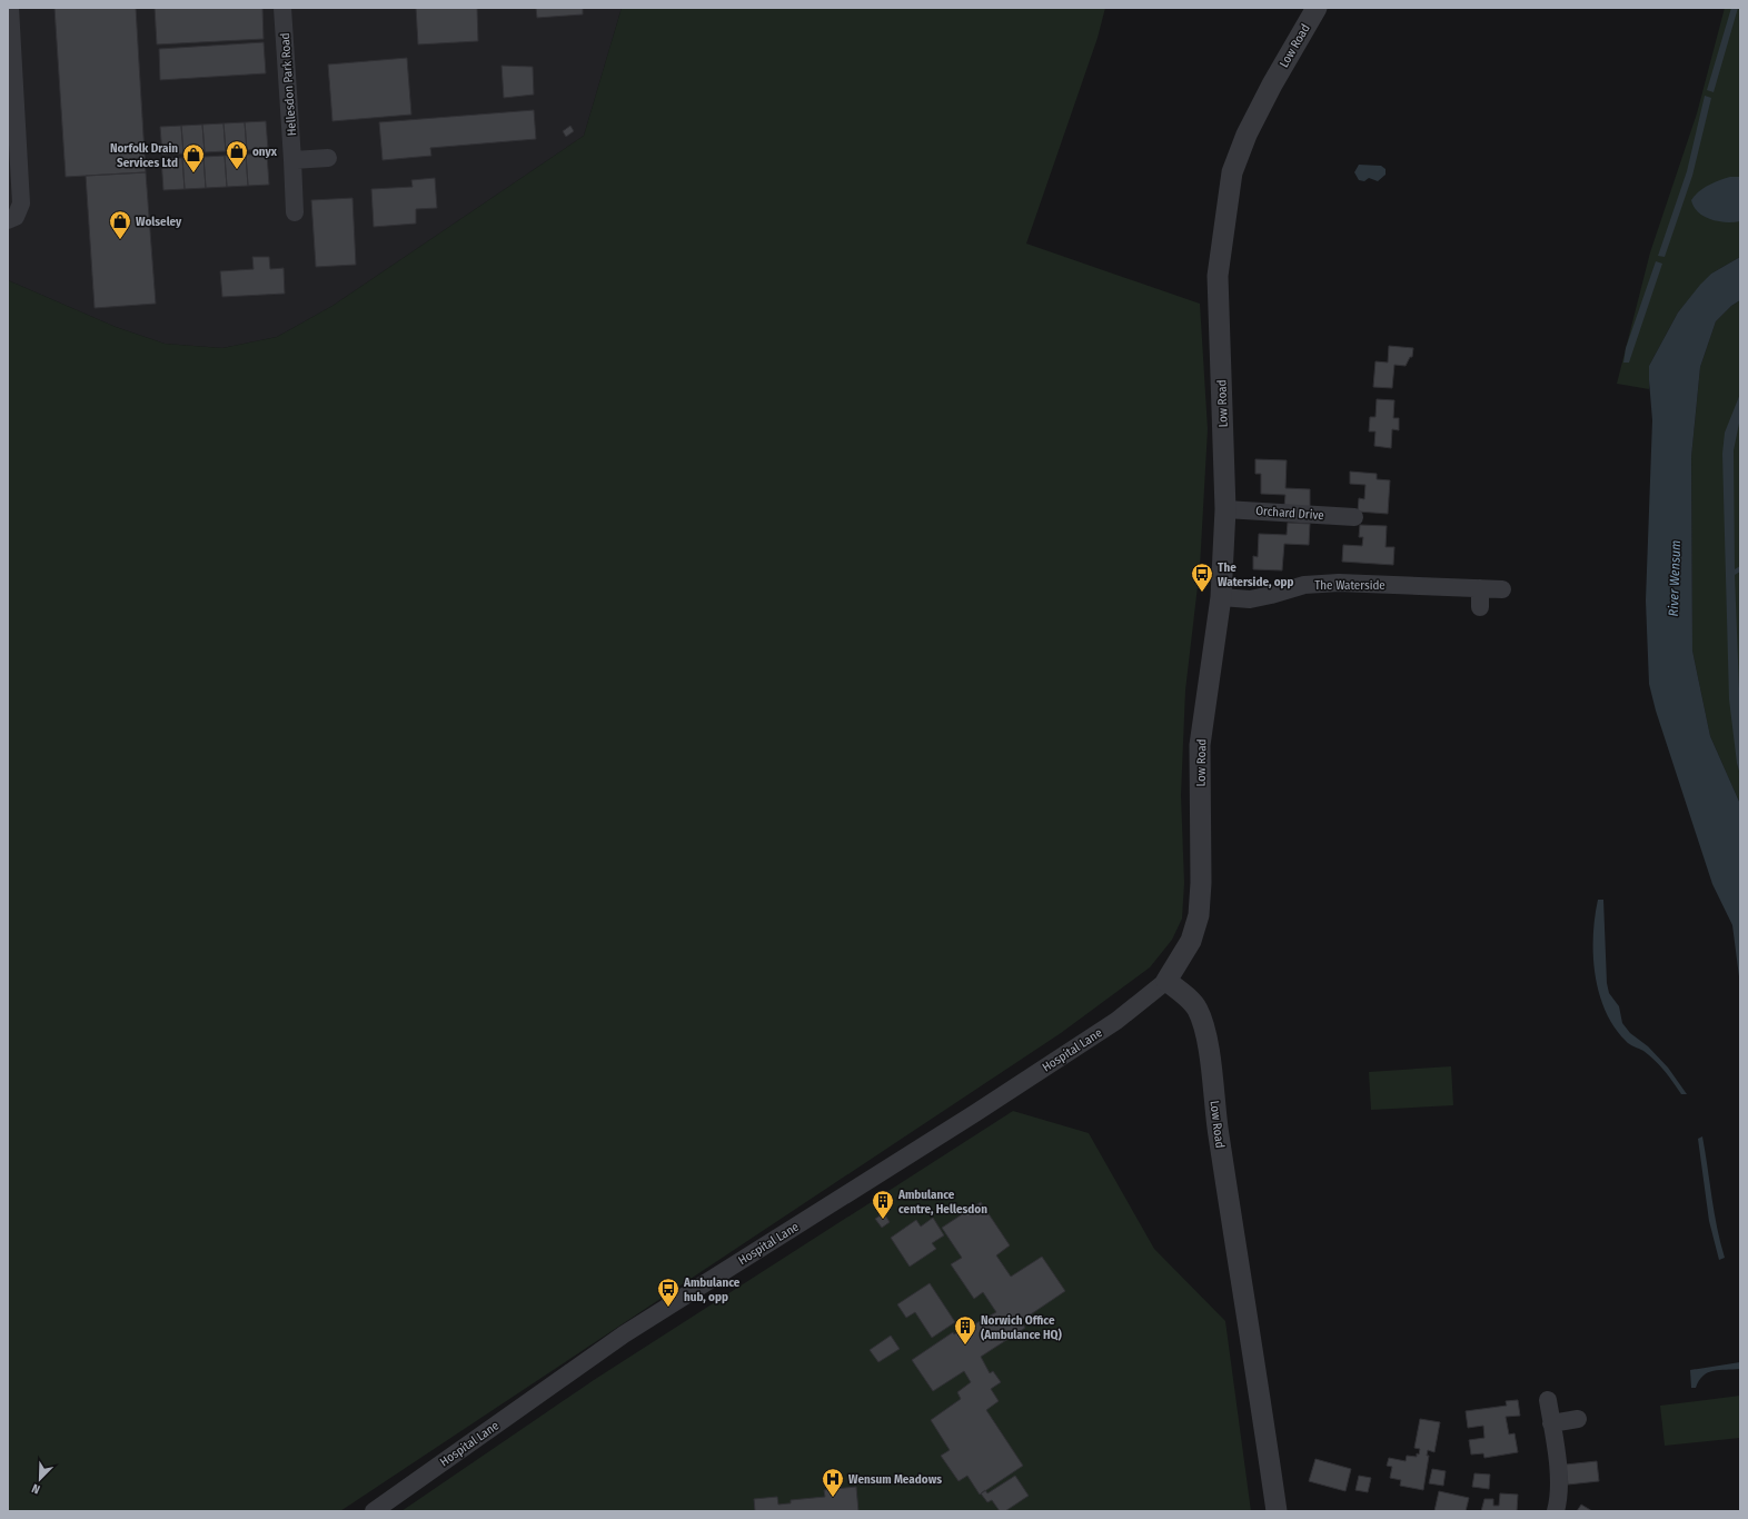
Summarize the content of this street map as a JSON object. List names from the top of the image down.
{
  "streets": {
    "street": [
      "Low Road",
      "Hellesdon Park Road",
      "Orchard Drive",
      "The Waterside",
      "Hospital Lane"
    ]
  },
  "crossings": [
    ["Low Road", "Orchard Drive"],
    ["Low Road", "The Waterside"],
    ["Low Road", "Hospital Lane"]
  ],
  "water": ["River Wensum"],
  "places": {
    "shop": ["onyx", "Norfolk Drain Services Ltd", "Wolseley"],
    "bus stop": ["The Waterside, opp", "Ambulance hub, opp"],
    "building": ["Ambulance centre, Hellesdon", "Norwich Office (Ambulance HQ)"],
    "hospital": ["Wensum Meadows"]
  },
  "north": "bottom left"
}
